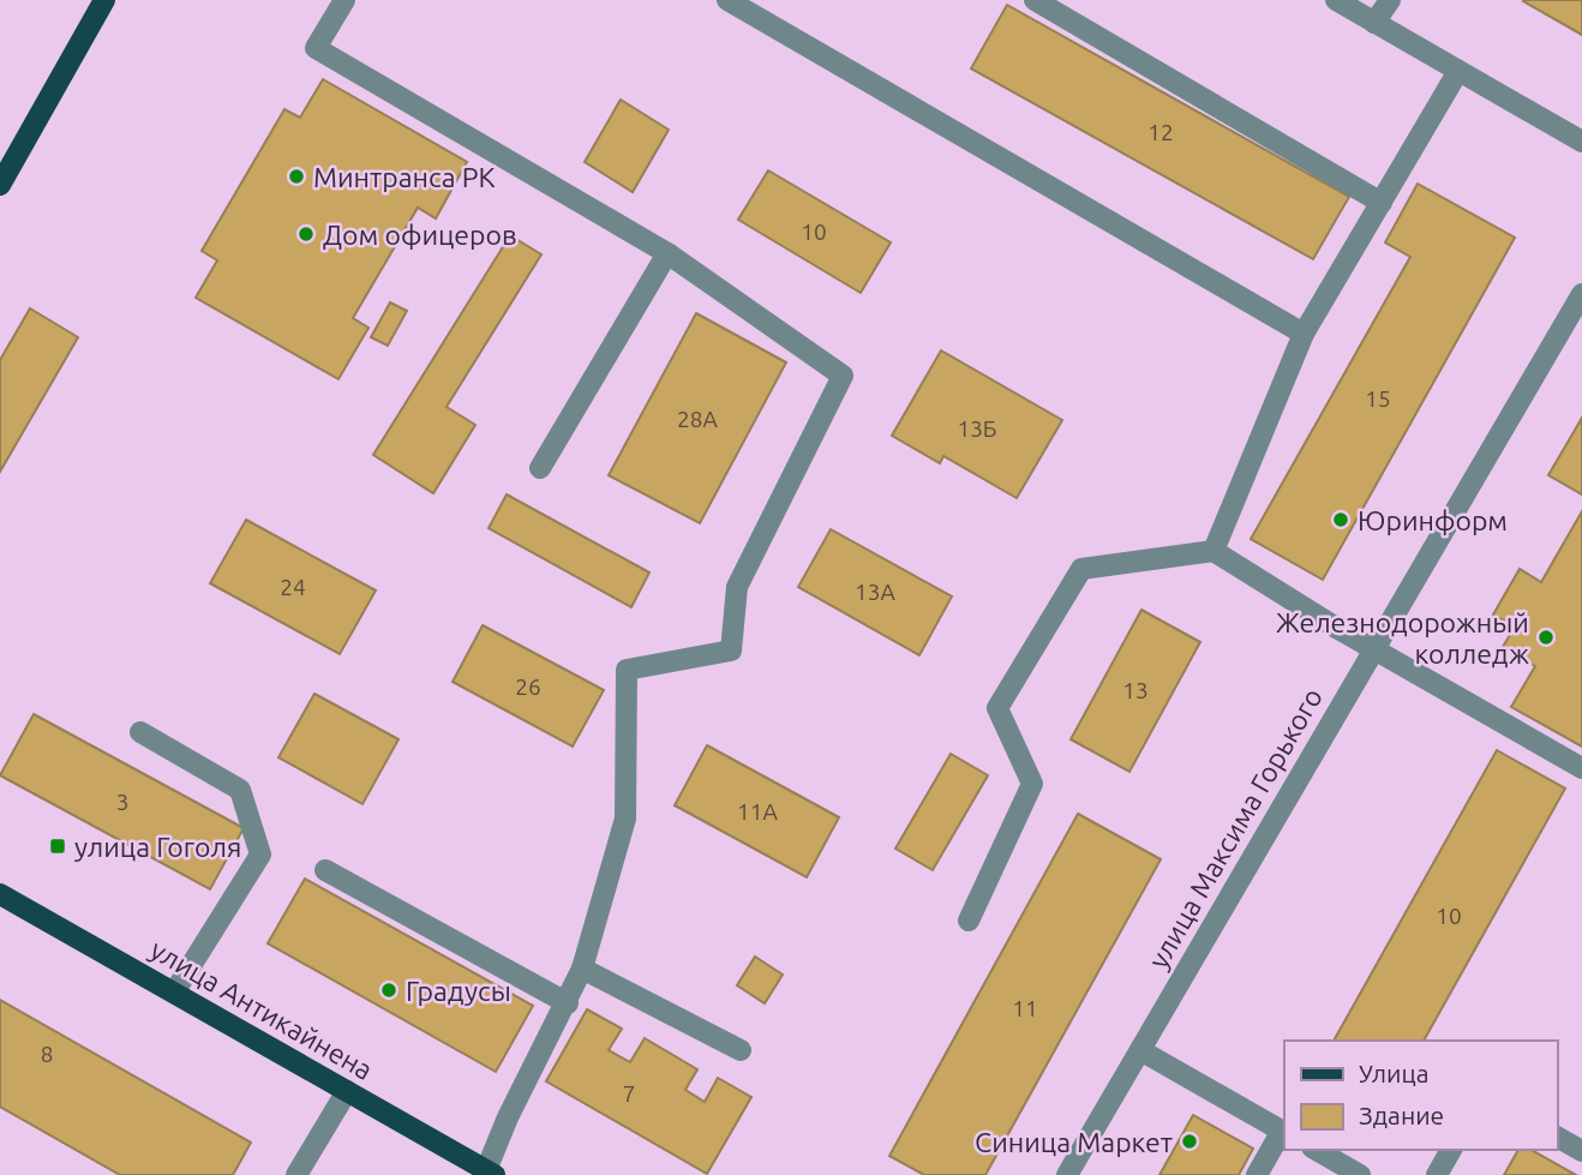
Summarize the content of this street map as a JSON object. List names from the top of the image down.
{
  "streets": {
    "main road": ["улица Антикайнена"],
    "street": ["улица Максима Горького"]
  },
  "places": {
    "other": [
      "Минтранса РК",
      "Дом офицеров",
      "Юринформ",
      "Железнодорожный колледж",
      "Градусы",
      "Синица Маркет"
    ],
    "transit": ["улица Гоголя"]
  },
  "house_numbers": [
    "12",
    "10",
    "15",
    "28А",
    "13Б",
    "24",
    "13А",
    "26",
    "13",
    "3",
    "11А",
    "10",
    "11",
    "8",
    "7"
  ],
  "legend": ["Улица", "Здание"]
}
